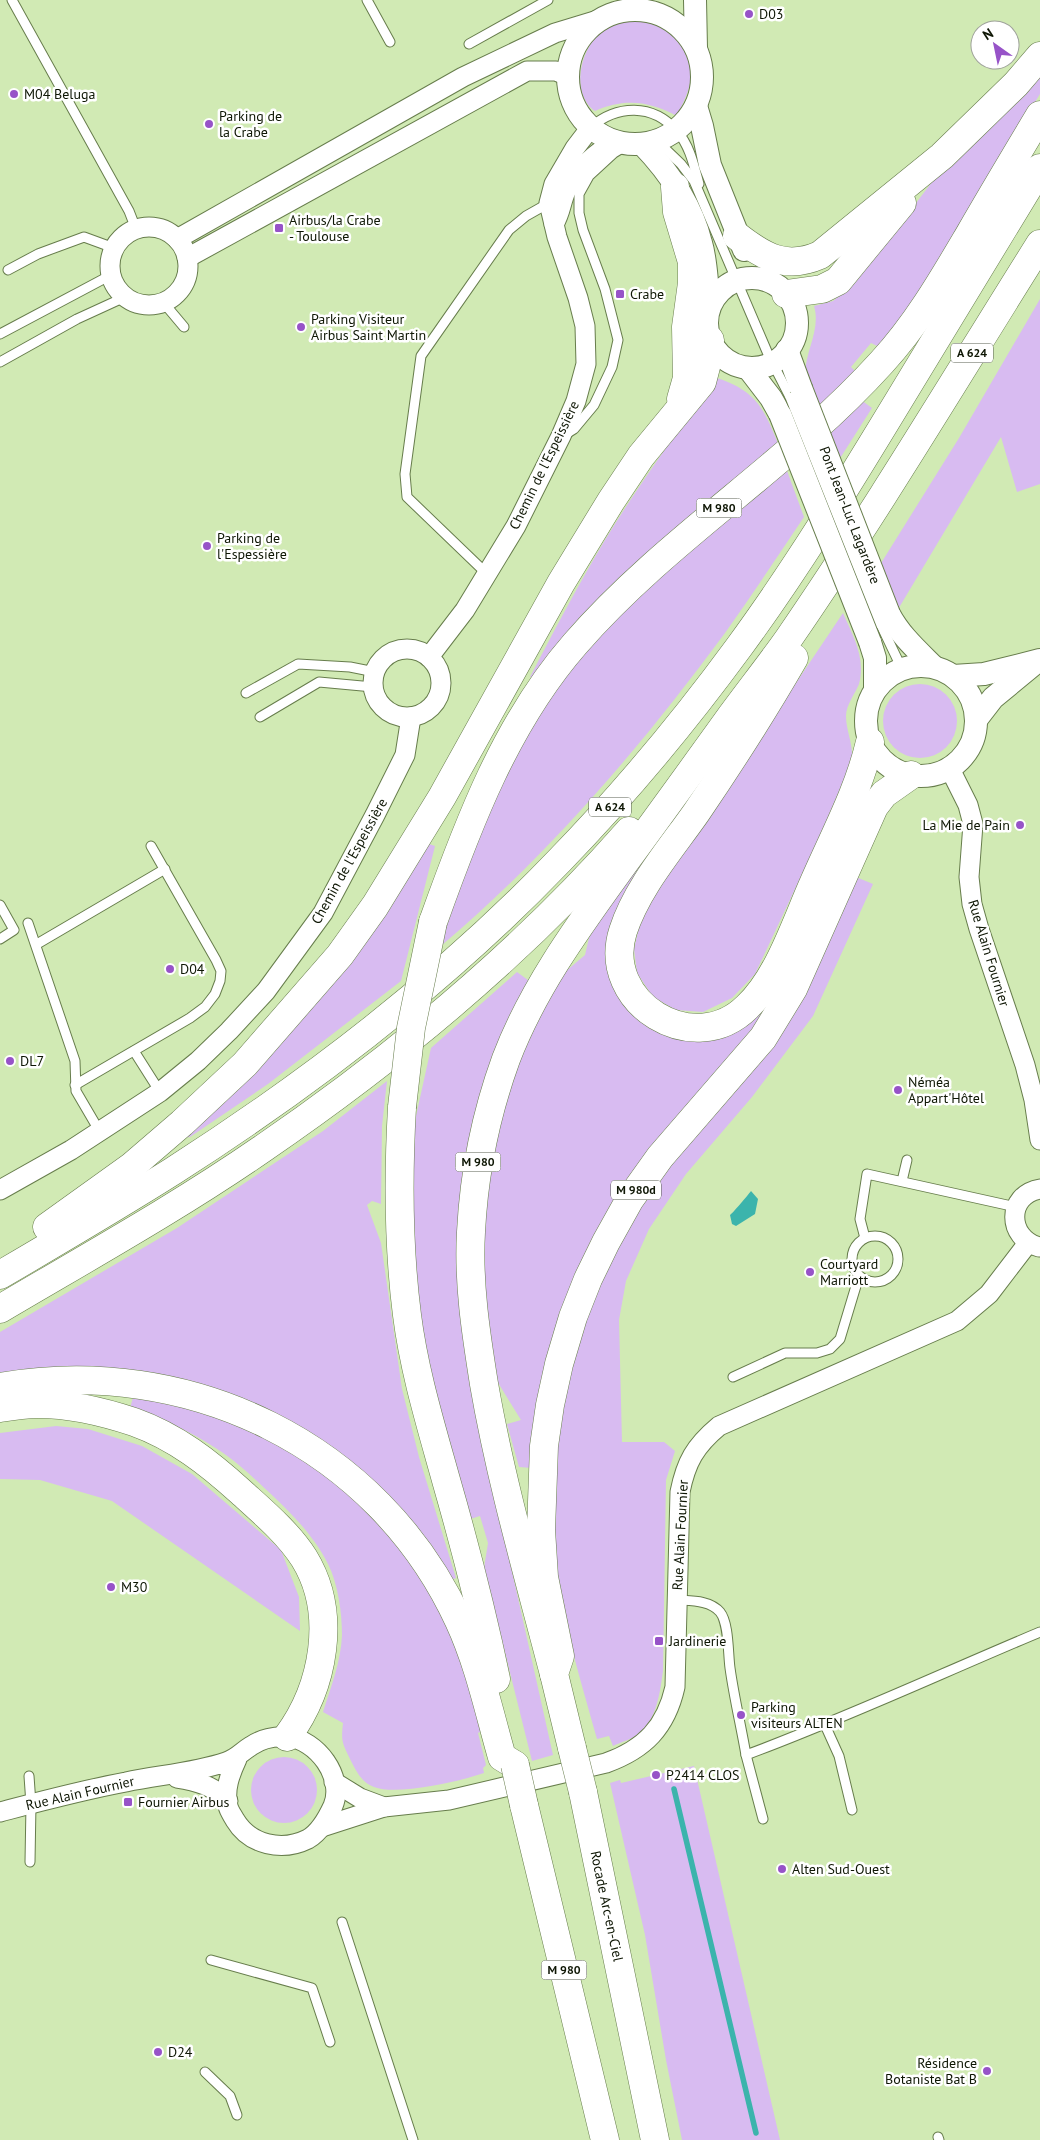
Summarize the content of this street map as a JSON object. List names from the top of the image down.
{
  "streets": {
    "highway": [
      "A 624",
      "M 980",
      "M 980d",
      "Rocade Arc-en-Ciel"
    ],
    "street": ["Chemin de l'Espeissière", "Pont Jean-Luc Lagardère", "Rue Alain Fournier"]
  },
  "crossings": [
    ["A 624", "M 980"],
    ["M 980", "M 980d"],
    ["M 980", "Rocade Arc-en-Ciel"],
    ["Pont Jean-Luc Lagardère", "Rue Alain Fournier"],
    ["Pont Jean-Luc Lagardère", "M 980d"],
    ["Rue Alain Fournier", "M 980d"],
    ["M 980d", "Rocade Arc-en-Ciel"]
  ],
  "places": {
    "other": [
      "D03",
      "M04 Beluga",
      "Parking de la Crabe",
      "Parking Visiteur Airbus Saint Martin",
      "Parking de l'Espessière",
      "La Mie de Pain",
      "D04",
      "DL7",
      "Néméa Appart'Hôtel",
      "Courtyard Marriott",
      "M30",
      "Parking visiteurs ALTEN",
      "P2414 CLOS",
      "Alten Sud-Ouest",
      "D24",
      "Résidence Botaniste Bat B"
    ],
    "transit": [
      "Airbus/la Crabe - Toulouse",
      "Crabe",
      "Jardinerie",
      "Fournier Airbus"
    ]
  },
  "north": "top left"
}
